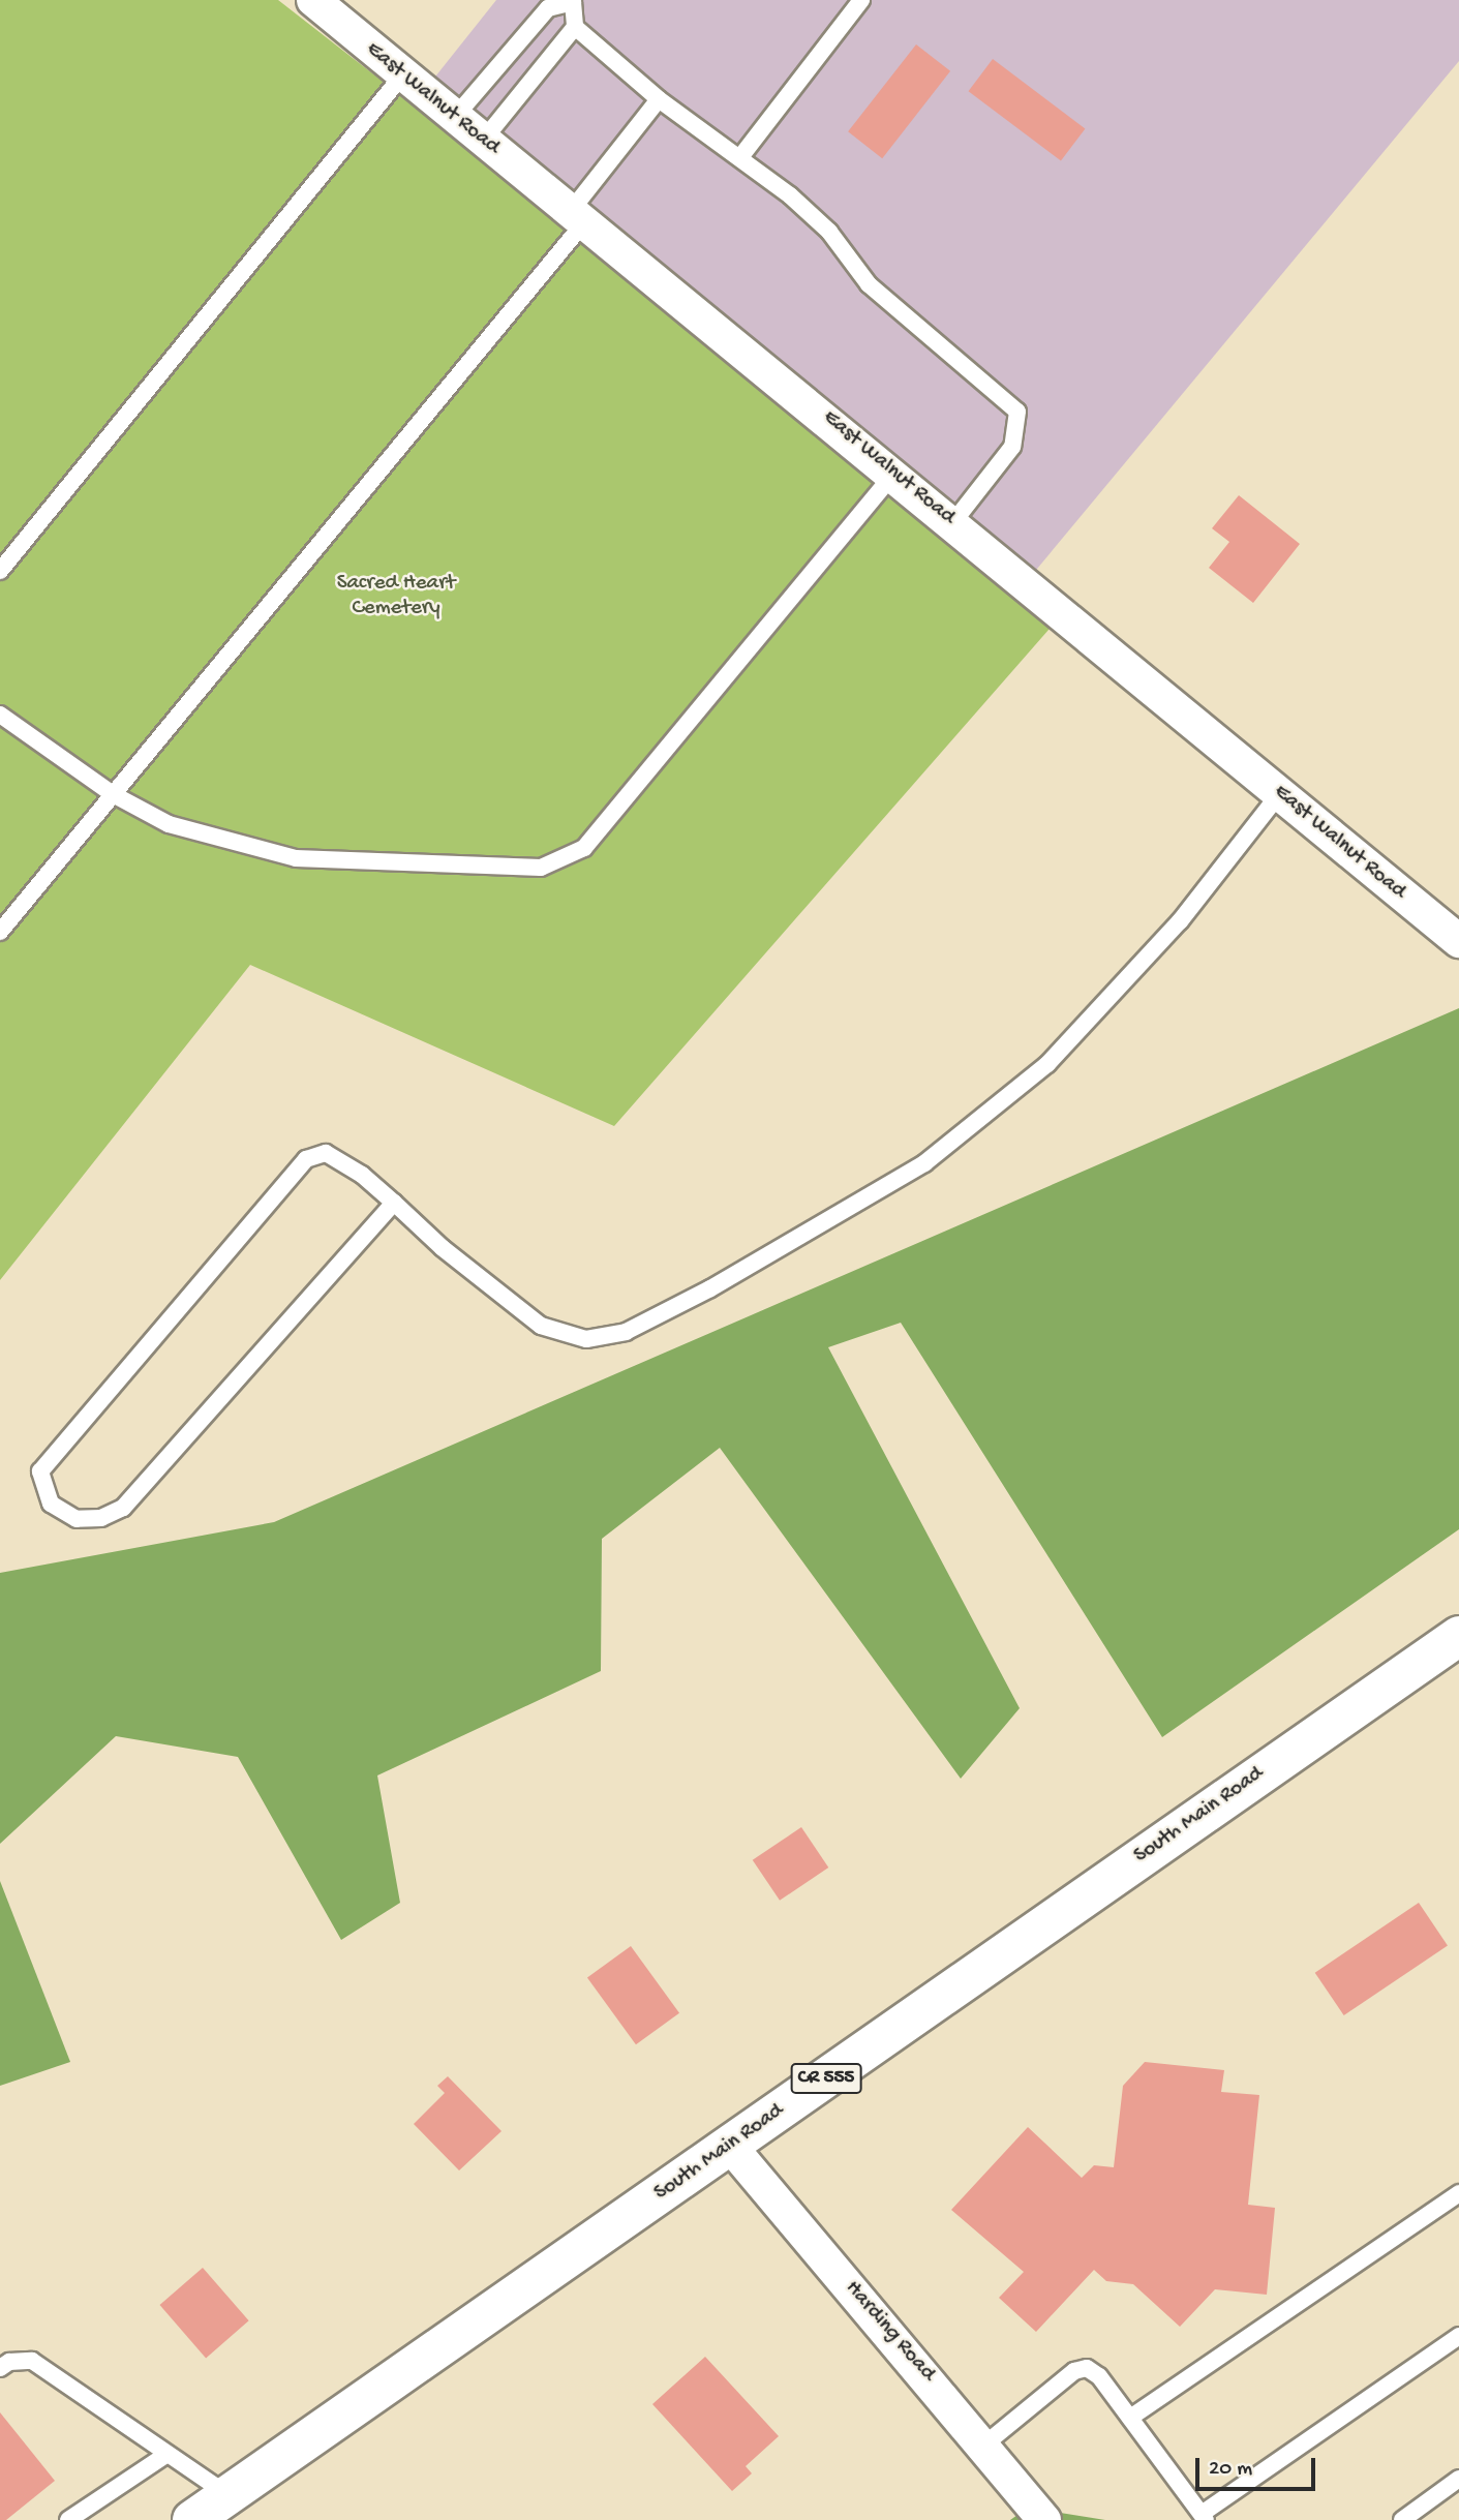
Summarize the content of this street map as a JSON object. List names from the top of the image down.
{
  "streets": {
    "main road": ["South Main Road", "CR 555"],
    "street": ["East Walnut Road", "Harding Road"]
  },
  "crossings": [
    ["South Main Road", "Harding Road"]
  ],
  "parks": ["Sacred Heart Cemetery"],
  "scale_bar": "20 m"
}
